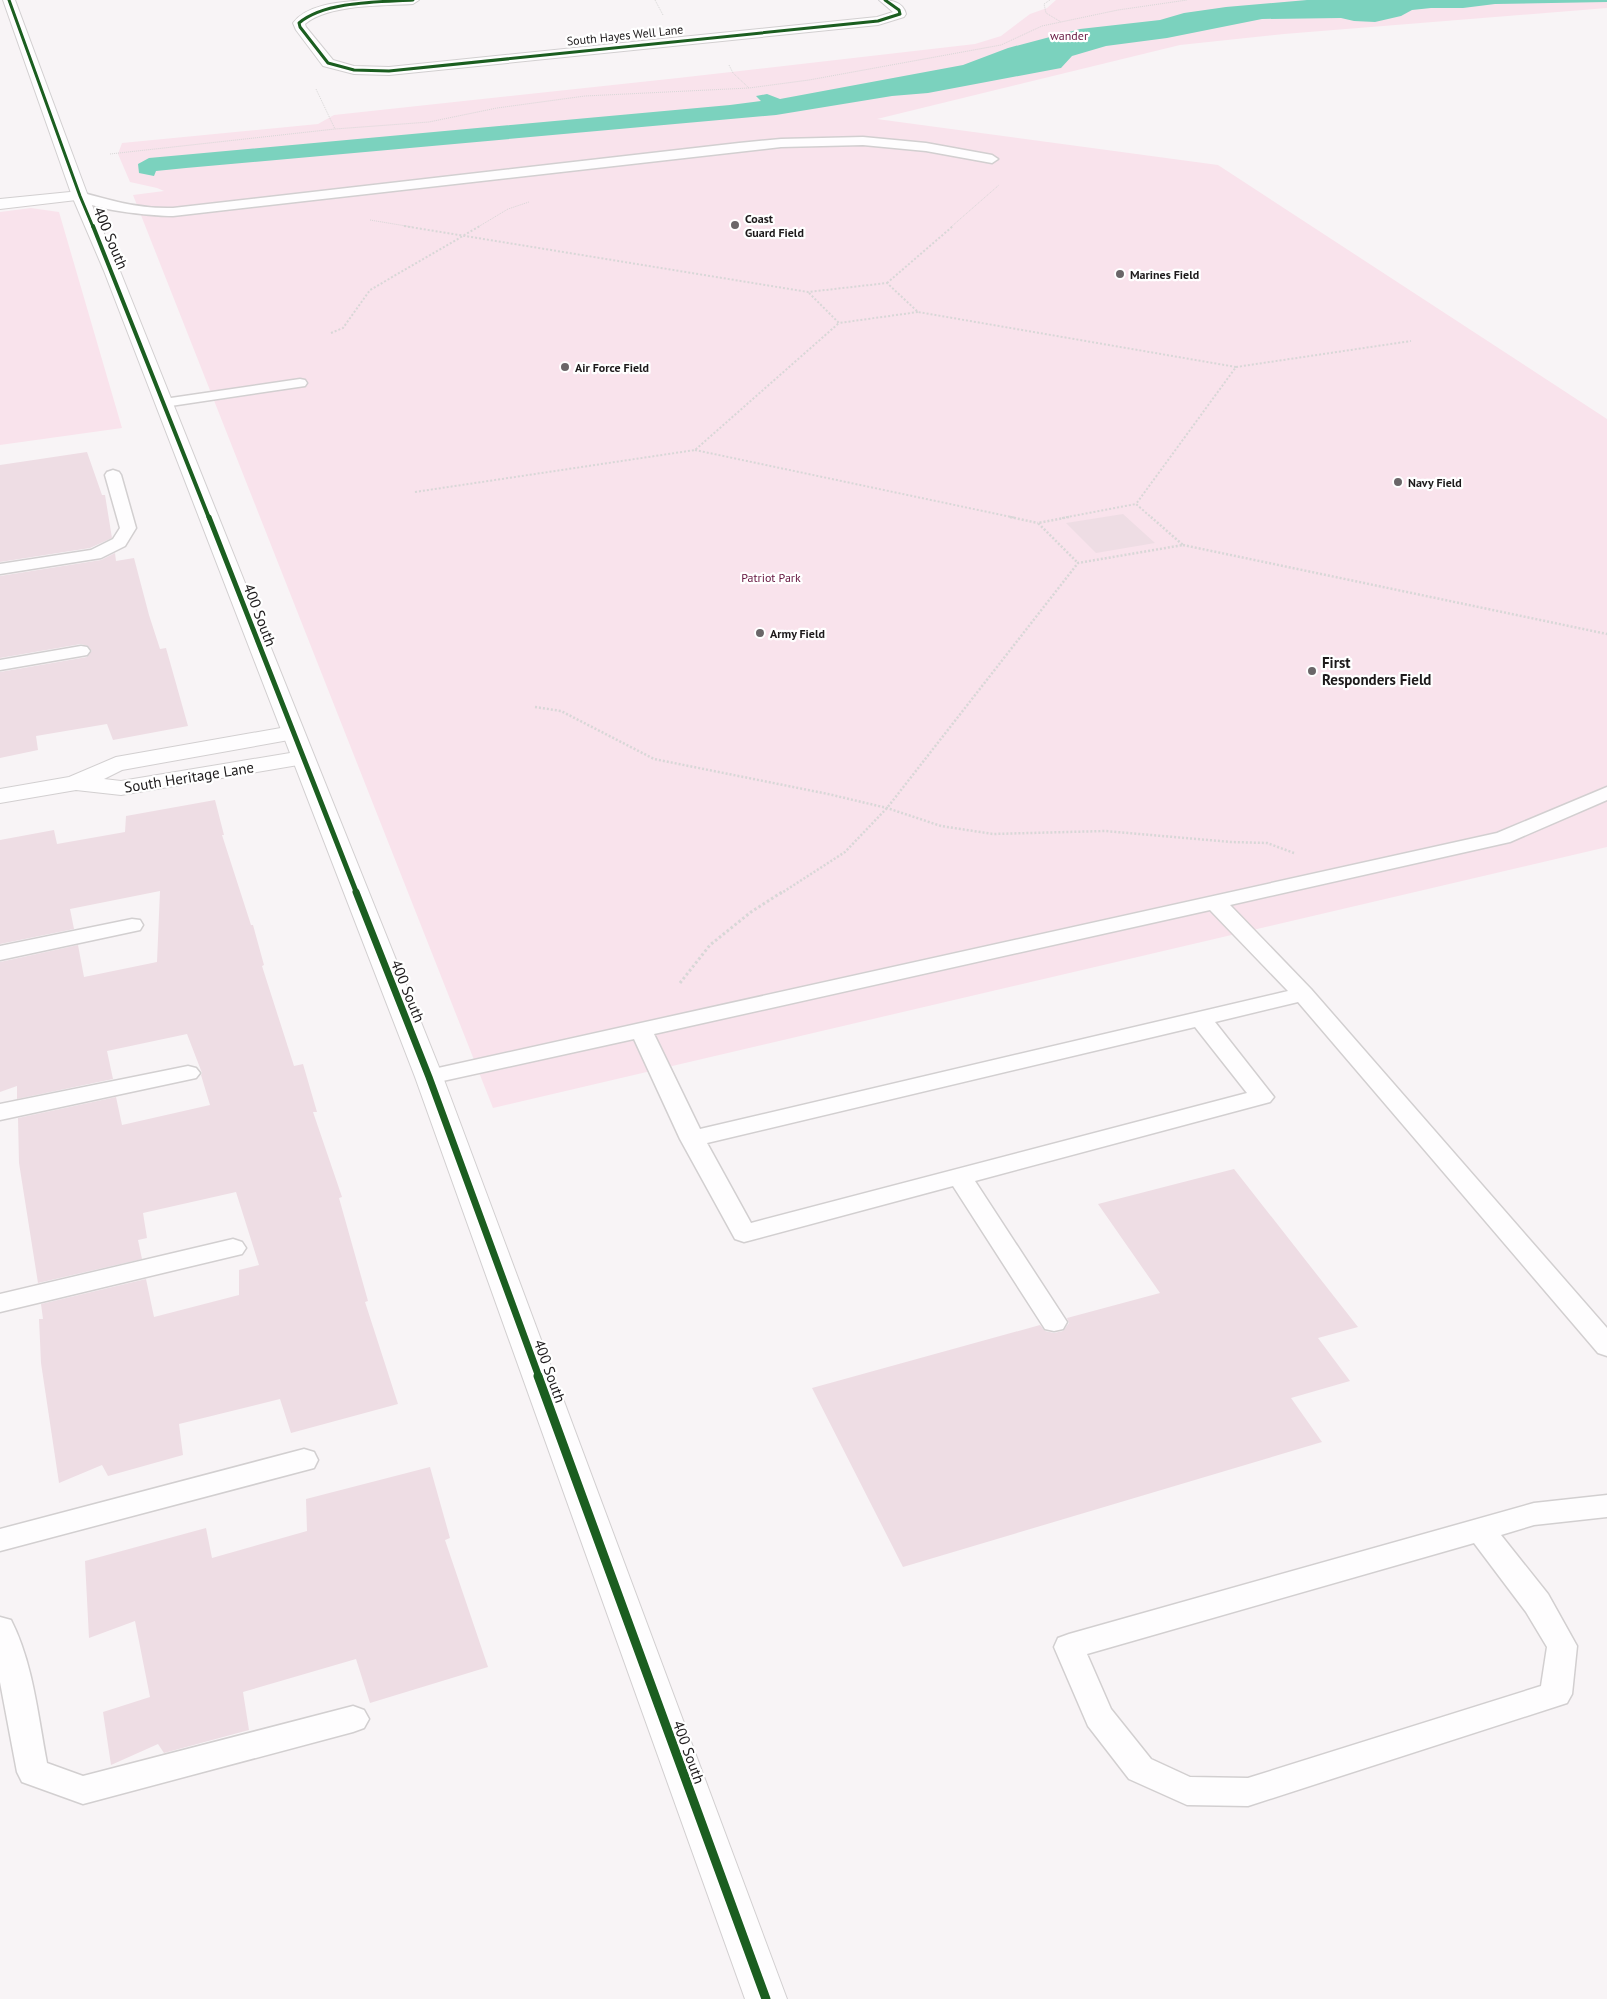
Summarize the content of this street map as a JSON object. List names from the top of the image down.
{
  "streets": {
    "street": ["South Hayes Well Lane", "400 South", "South Heritage Lane"]
  },
  "crossings": [
    ["400 South", "South Heritage Lane"]
  ],
  "parks": ["wander", "Patriot Park"],
  "places": [
    "Coast Guard Field",
    "Marines Field",
    "Air Force Field",
    "Navy Field",
    "Army Field",
    "First Responders Field"
  ]
}
